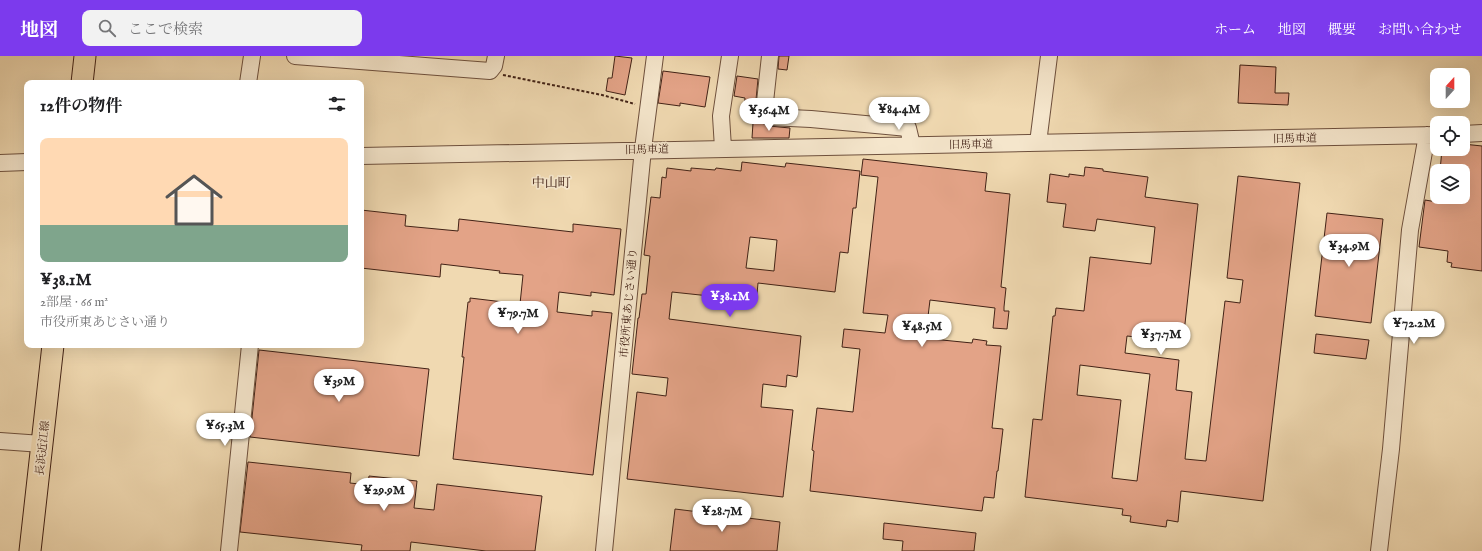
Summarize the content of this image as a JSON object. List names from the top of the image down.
{
  "streets": {
    "main road": ["長浜近江線"],
    "street": ["旧馬車道", "市役所東あじさい通り"]
  },
  "crossings": [
    ["旧馬車道", "市役所東あじさい通り"]
  ],
  "districts": ["中山町"],
  "north": "top",
  "page": {
    "header": "地図",
    "search": "ここで検索",
    "nav": [
      "ホーム",
      "地図",
      "概要",
      "お問い合わせ"
    ],
    "heading": "12件の物件",
    "price": [
      "¥84.4M",
      "¥36.4M",
      "¥34.9M",
      "¥38.1M",
      "¥79.7M",
      "¥72.2M",
      "¥48.5M",
      "¥37.7M",
      "¥39M",
      "¥65.3M",
      "¥29.9M",
      "¥28.7M"
    ],
    "list": [
      {
        "name": "¥38.1M",
        "note": "2部屋 · 66 m² · 市役所東あじさい通り"
      }
    ]
  }
}
